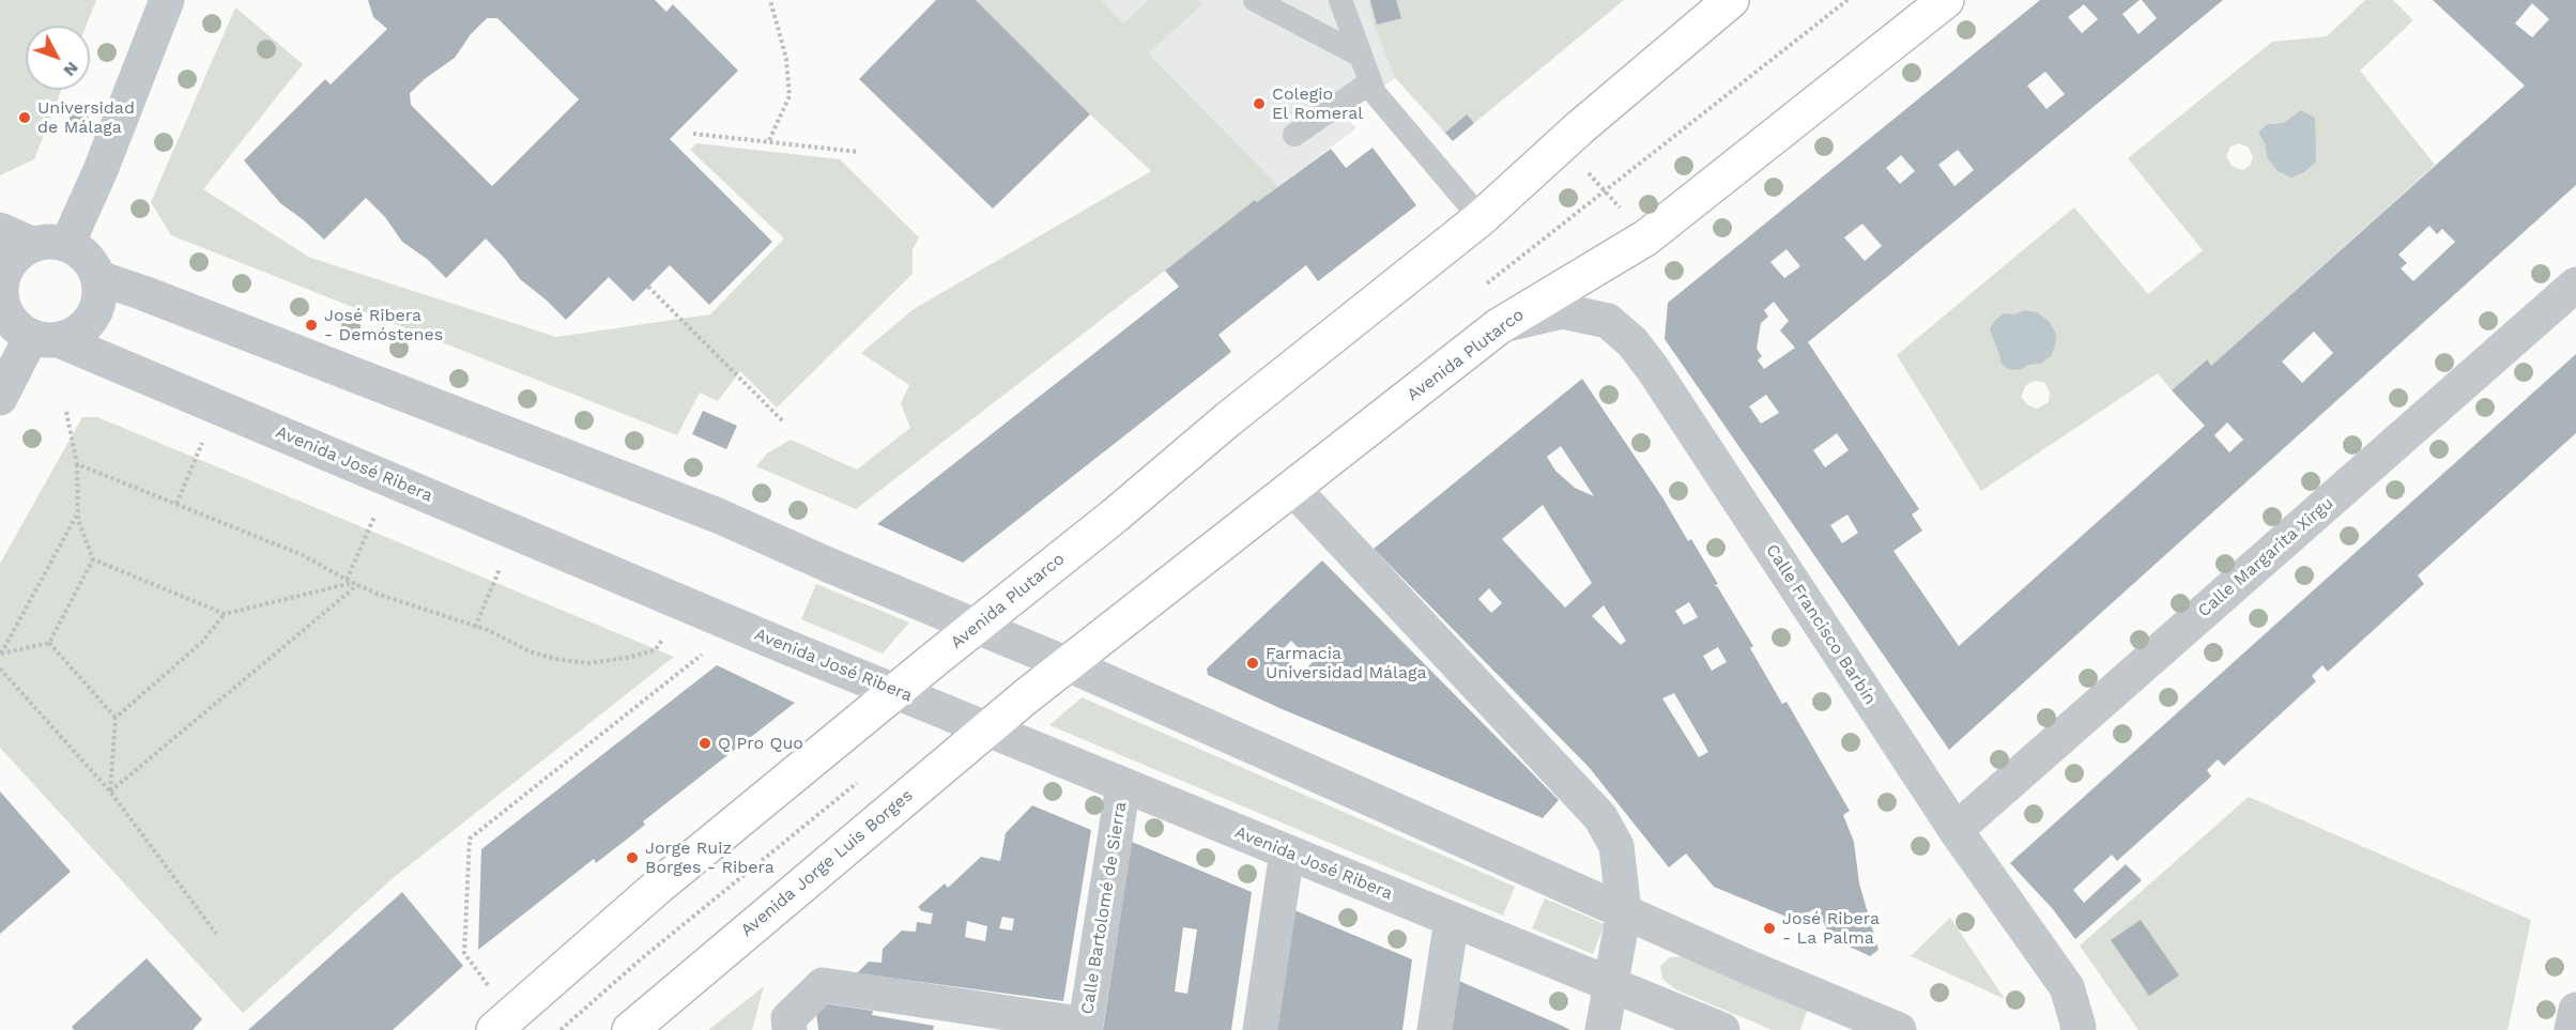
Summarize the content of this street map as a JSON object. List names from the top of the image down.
{
  "streets": {
    "main road": ["Avenida Plutarco", "Avenida Jorge Luis Borges"],
    "street": [
      "Avenida José Ribera",
      "Calle Margarita Xirgu",
      "Calle Francisco Barbín",
      "Calle Bartolomé de Sierra"
    ]
  },
  "crossings": [
    ["Avenida Plutarco", "Avenida José Ribera"],
    ["Avenida Plutarco", "Calle Francisco Barbín"],
    ["Avenida Plutarco", "Avenida Jorge Luis Borges"],
    ["Avenida José Ribera", "Avenida Jorge Luis Borges"],
    ["Avenida José Ribera", "Calle Bartolomé de Sierra"],
    ["Calle Margarita Xirgu", "Calle Francisco Barbín"]
  ],
  "places": [
    "Colegio El Romeral",
    "Universidad de Málaga",
    "José Ribera - Demóstenes",
    "Farmacia Universidad Málaga",
    "Q Pro Quo",
    "Jorge Ruiz Borges - Ribera",
    "José Ribera - La Palma"
  ],
  "north": "bottom right"
}
